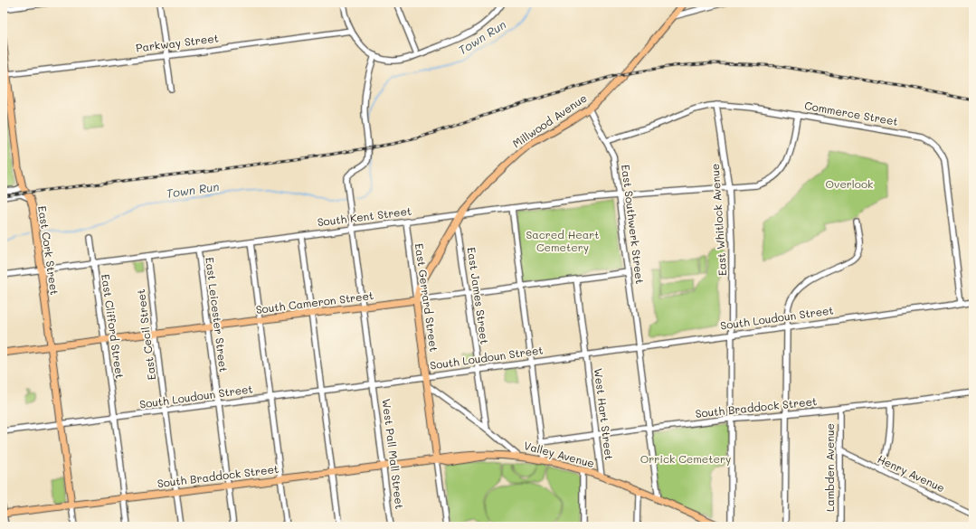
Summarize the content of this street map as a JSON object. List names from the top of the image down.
{
  "streets": {
    "main road": [
      "Millwood Avenue",
      "East Cork Street",
      "East Gerrard Street",
      "South Cameron Street",
      "South Braddock Street",
      "Valley Avenue"
    ],
    "street": [
      "Parkway Street",
      "Commerce Street",
      "South Kent Street",
      "East Whitlock Avenue",
      "East Southwerk Street",
      "East James Street",
      "East Leicester Street",
      "South Loudoun Street",
      "East Clifford Street",
      "East Cecil Street",
      "West Hart Street",
      "West Pall Mall Street",
      "Lambden Avenue",
      "Henry Avenue"
    ]
  },
  "crossings": [
    ["Parkway Street", "East Cork Street"],
    ["Commerce Street", "South Kent Street"],
    ["Commerce Street", "East Whitlock Avenue"],
    ["Commerce Street", "East Southwerk Street"],
    ["Commerce Street", "South Loudoun Street"],
    ["Millwood Avenue", "South Kent Street"],
    ["Millwood Avenue", "East Southwerk Street"],
    ["Millwood Avenue", "East James Street"],
    ["Millwood Avenue", "East Gerrard Street"],
    ["Millwood Avenue", "South Cameron Street"],
    ["South Kent Street", "East Whitlock Avenue"],
    ["South Kent Street", "East Southwerk Street"],
    ["South Kent Street", "East Cork Street"],
    ["South Kent Street", "East Gerrard Street"],
    ["South Kent Street", "East Leicester Street"],
    ["South Kent Street", "East Clifford Street"],
    ["South Kent Street", "East Cecil Street"],
    ["South Kent Street", "West Pall Mall Street"],
    ["East Whitlock Avenue", "South Loudoun Street"],
    ["East Whitlock Avenue", "South Braddock Street"],
    ["East Southwerk Street", "South Cameron Street"],
    ["East Southwerk Street", "South Loudoun Street"],
    ["East Southwerk Street", "South Braddock Street"],
    ["East Southwerk Street", "Valley Avenue"],
    ["East Cork Street", "South Cameron Street"],
    ["East Cork Street", "South Loudoun Street"],
    ["East Cork Street", "South Braddock Street"],
    ["East James Street", "South Cameron Street"],
    ["East James Street", "South Loudoun Street"],
    ["East James Street", "Valley Avenue"],
    ["East Gerrard Street", "South Cameron Street"],
    ["East Gerrard Street", "South Loudoun Street"],
    ["East Gerrard Street", "South Braddock Street"],
    ["East Gerrard Street", "Valley Avenue"],
    ["South Cameron Street", "East Leicester Street"],
    ["South Cameron Street", "East Clifford Street"],
    ["South Cameron Street", "East Cecil Street"],
    ["South Cameron Street", "West Hart Street"],
    ["South Cameron Street", "West Pall Mall Street"],
    ["East Leicester Street", "South Loudoun Street"],
    ["East Leicester Street", "South Braddock Street"],
    ["South Loudoun Street", "East Clifford Street"],
    ["South Loudoun Street", "East Cecil Street"],
    ["South Loudoun Street", "West Hart Street"],
    ["South Loudoun Street", "West Pall Mall Street"],
    ["East Clifford Street", "South Braddock Street"],
    ["East Cecil Street", "South Braddock Street"],
    ["South Braddock Street", "West Hart Street"],
    ["South Braddock Street", "West Pall Mall Street"],
    ["South Braddock Street", "Valley Avenue"],
    ["South Braddock Street", "Lambden Avenue"],
    ["West Hart Street", "Valley Avenue"],
    ["Lambden Avenue", "Henry Avenue"]
  ],
  "water": ["Town Run"],
  "parks": ["Overlook", "Sacred Heart Cemetery", "Orrick Cemetery"]
}
